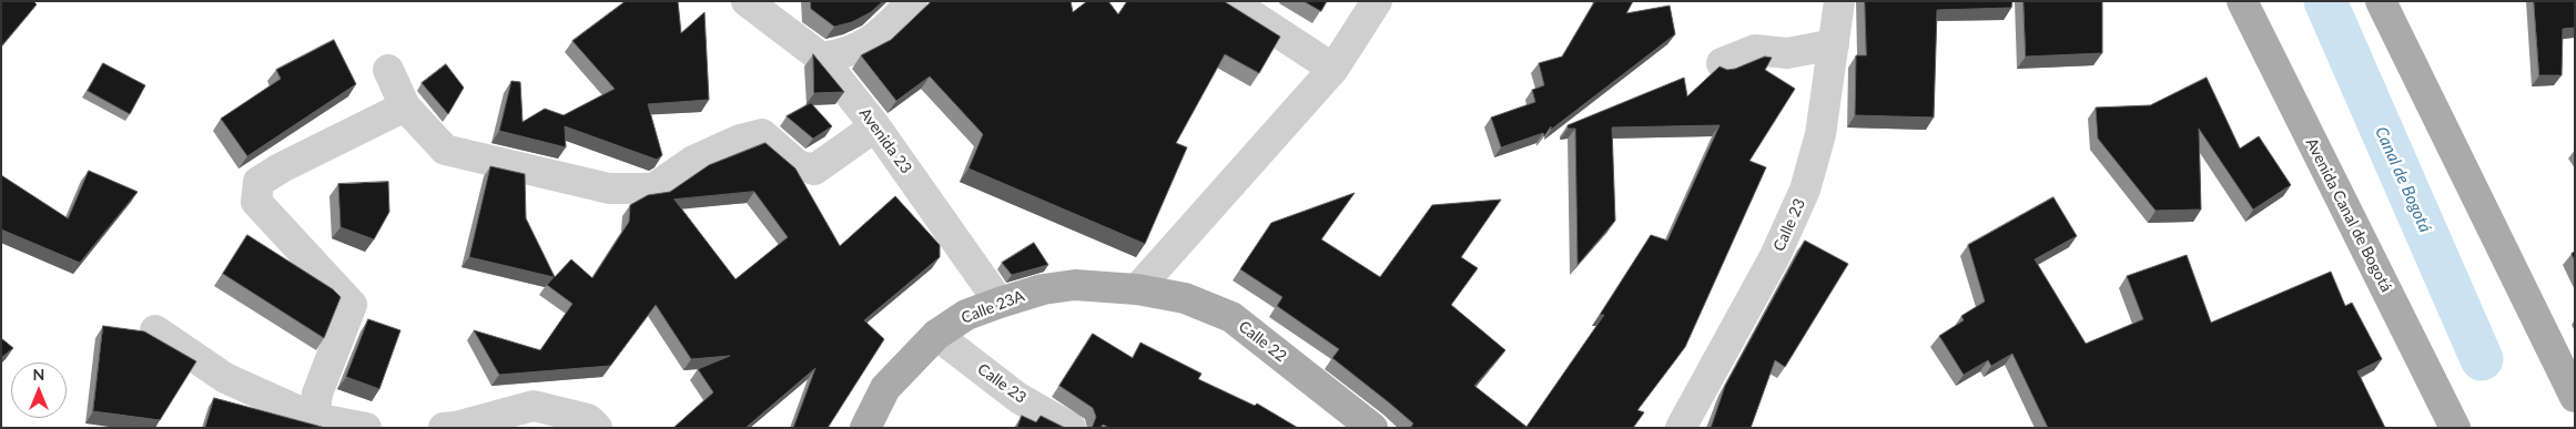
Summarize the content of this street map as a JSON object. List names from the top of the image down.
{
  "streets": {
    "main road": ["Avenida Canal de Bogotá", "Calle 23A", "Calle 22"],
    "street": ["Avenida 23", "Calle 23"]
  },
  "crossings": [
    ["Avenida 23", "Calle 23A"],
    ["Calle 23", "Calle 23A"],
    ["Calle 23A", "Calle 22"]
  ],
  "water": ["Canal de Bogotá"],
  "north": "top"
}
